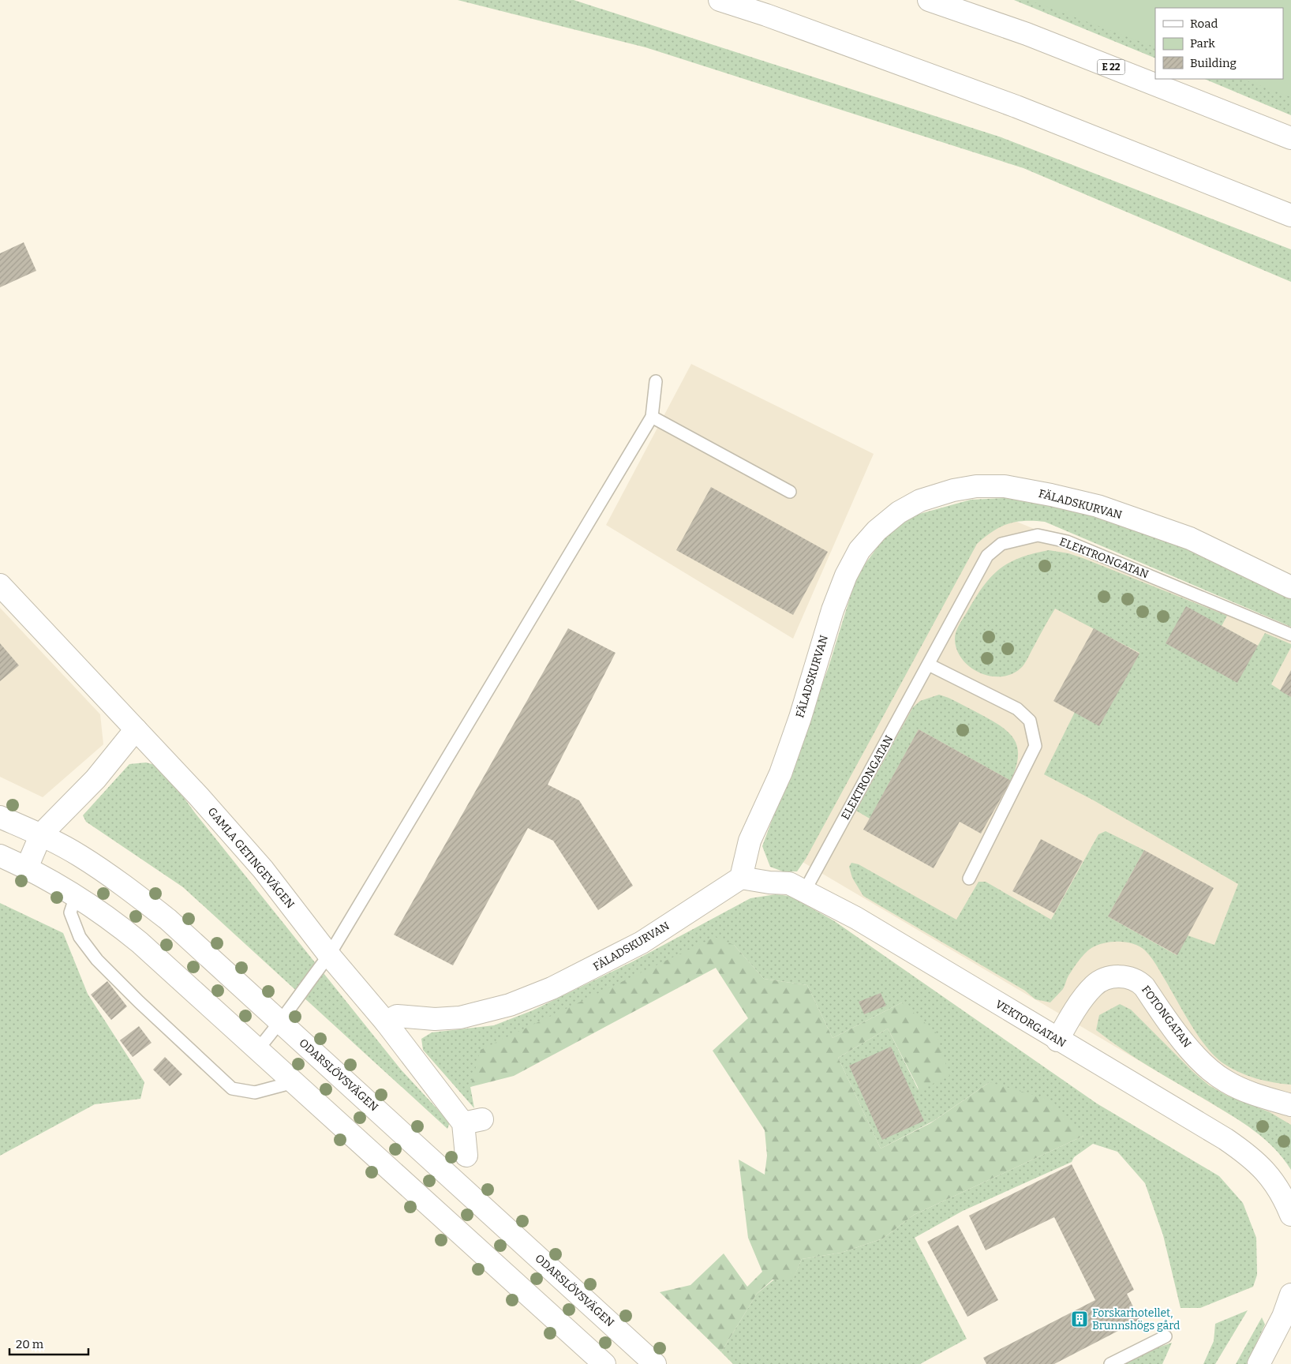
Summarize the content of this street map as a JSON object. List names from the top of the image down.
{
  "streets": {
    "main road": [
      "E 22",
      "FÄLADSKURVAN",
      "GAMLA GETINGEVÄGEN",
      "FOTONGATAN",
      "VEKTORGATAN",
      "ODARSLÖVSVÄGEN"
    ],
    "lane": ["ELEKTRONGATAN"]
  },
  "crossings": [
    ["FÄLADSKURVAN", "GAMLA GETINGEVÄGEN"],
    ["FÄLADSKURVAN", "VEKTORGATAN"],
    ["ELEKTRONGATAN", "VEKTORGATAN"],
    ["FOTONGATAN", "VEKTORGATAN"]
  ],
  "places": {
    "building": ["Forskarhotellet, Brunnshögs gård"]
  },
  "legend": ["Road", "Park", "Building"],
  "scale_bar": "20 m"
}
